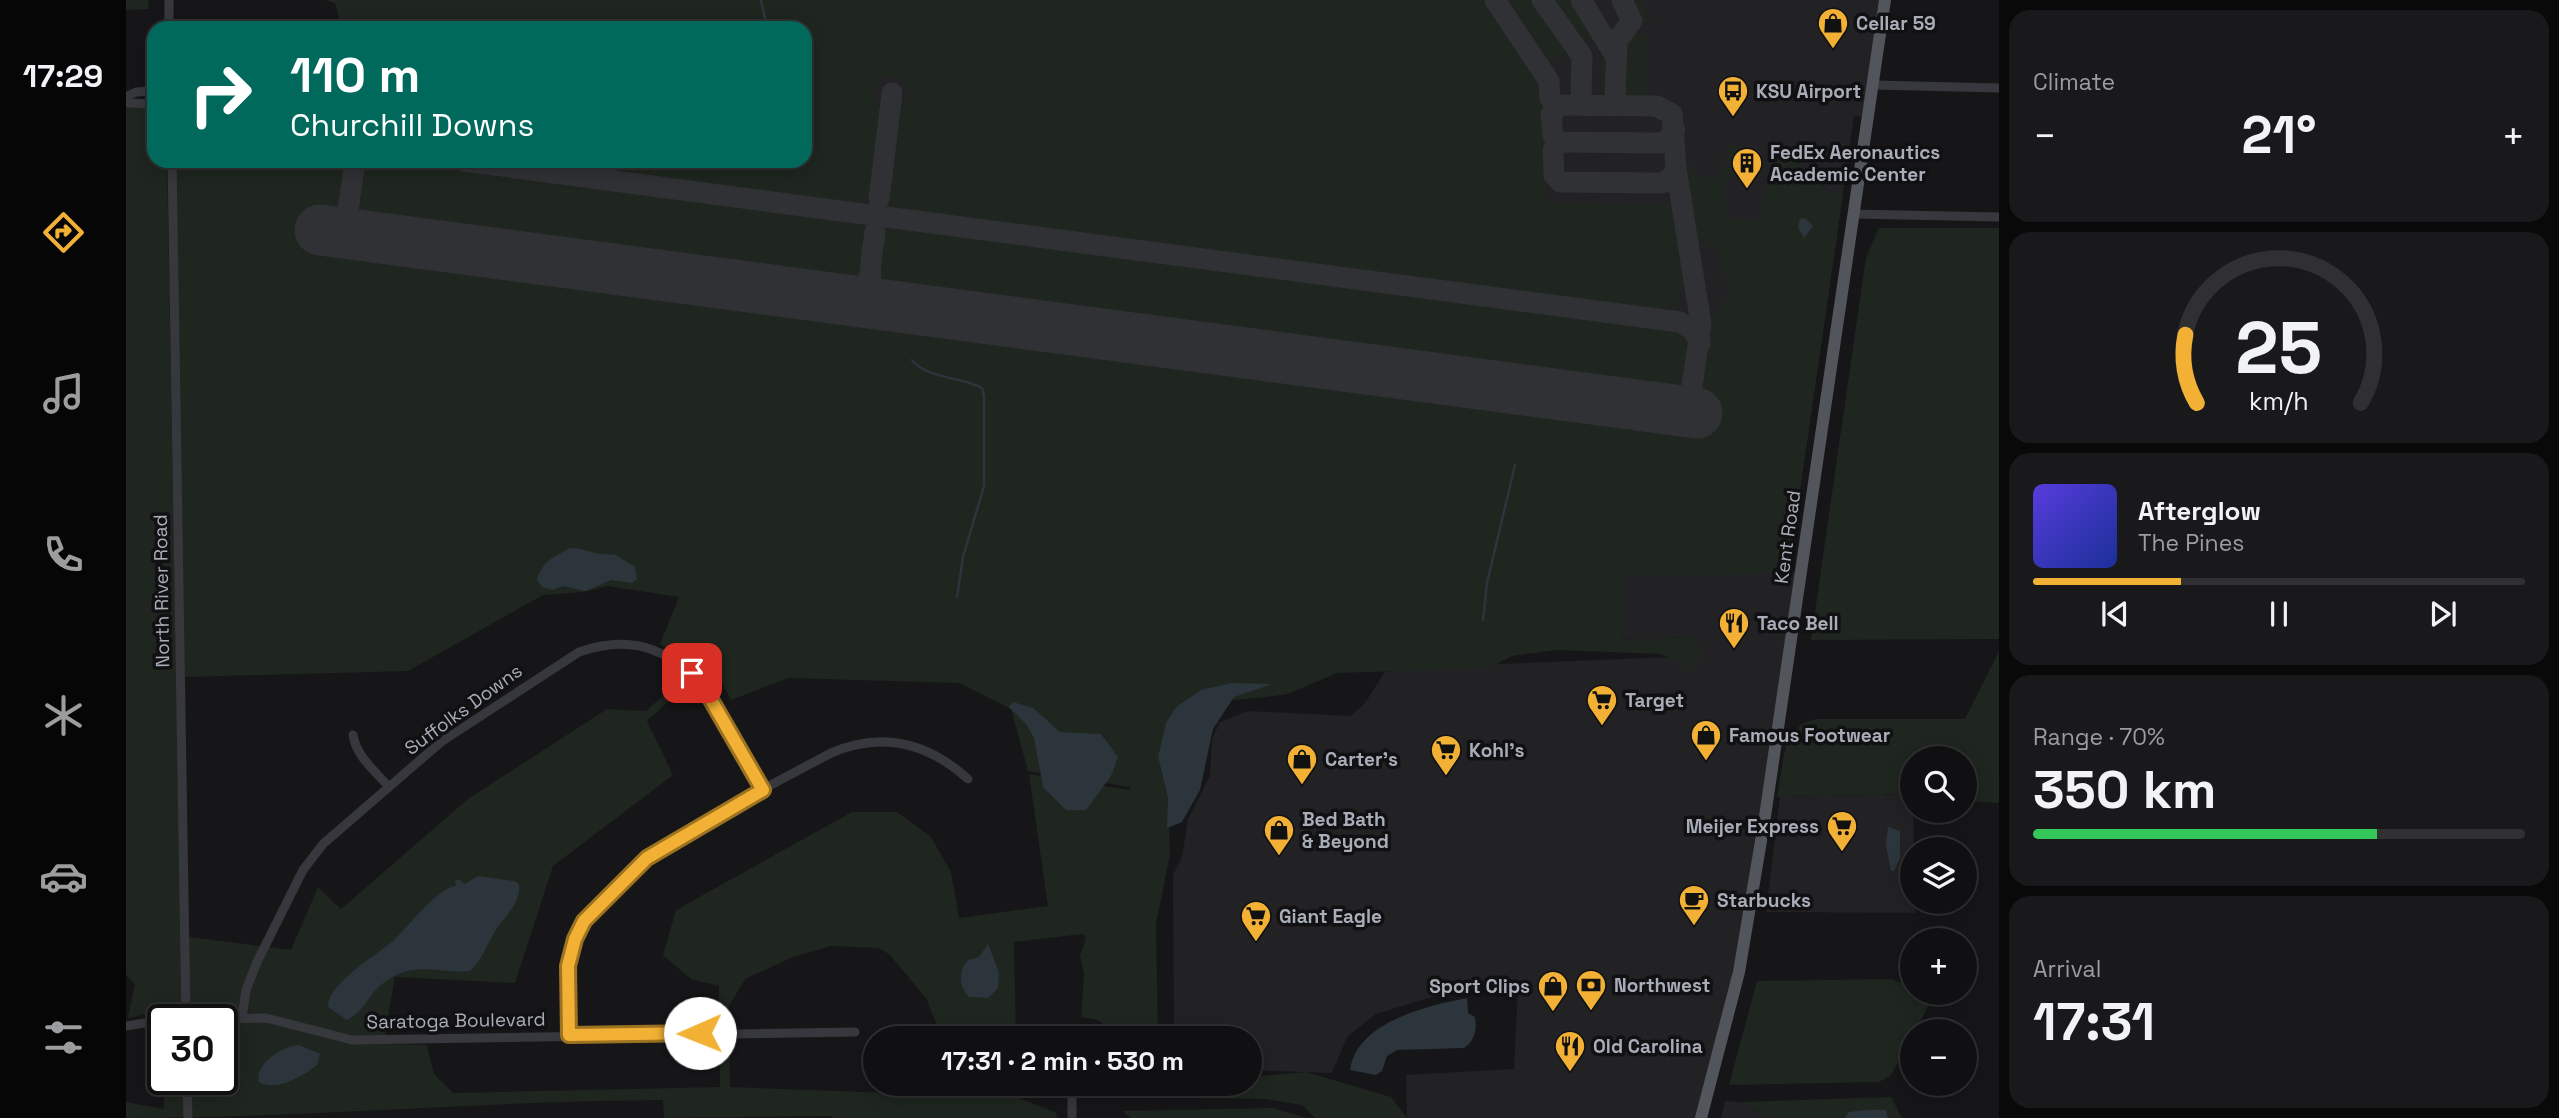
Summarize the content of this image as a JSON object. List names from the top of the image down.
{
  "streets": {
    "main road": ["Kent Road"],
    "street": ["North River Road", "Suffolks Downs", "Saratoga Boulevard"]
  },
  "crossings": [
    ["Suffolks Downs", "Saratoga Boulevard"]
  ],
  "places": {
    "shop": [
      "Cellar 59",
      "Famous Footwear",
      "Carter's",
      "Bed Bath & Beyond",
      "Sport Clips"
    ],
    "bus stop": ["KSU Airport"],
    "building": ["FedEx Aeronautics Academic Center"],
    "restaurant": ["Taco Bell", "Old Carolina"],
    "supermarket": [
      "Target",
      "Kohl's",
      "Meijer Express",
      "Giant Eagle"
    ],
    "cafe": ["Starbucks"],
    "bank": ["Northwest"]
  },
  "page": {
    "tabs": "17:29",
    "tile": [
      "Climate",
      ["Range · 70%", "350 km"],
      ["Arrival", "17:31"]
    ],
    "turn": ["110 m", "Churchill Downs"],
    "heat": ["−", "21°", "+"],
    "song": ["Afterglow", "The Pines"],
    "map_buttons": ["+", "−"],
    "limit": "30",
    "trip": "17:31 · 2 min · 530 m",
    "gauge": ["25", "km/h"]
  }
}
